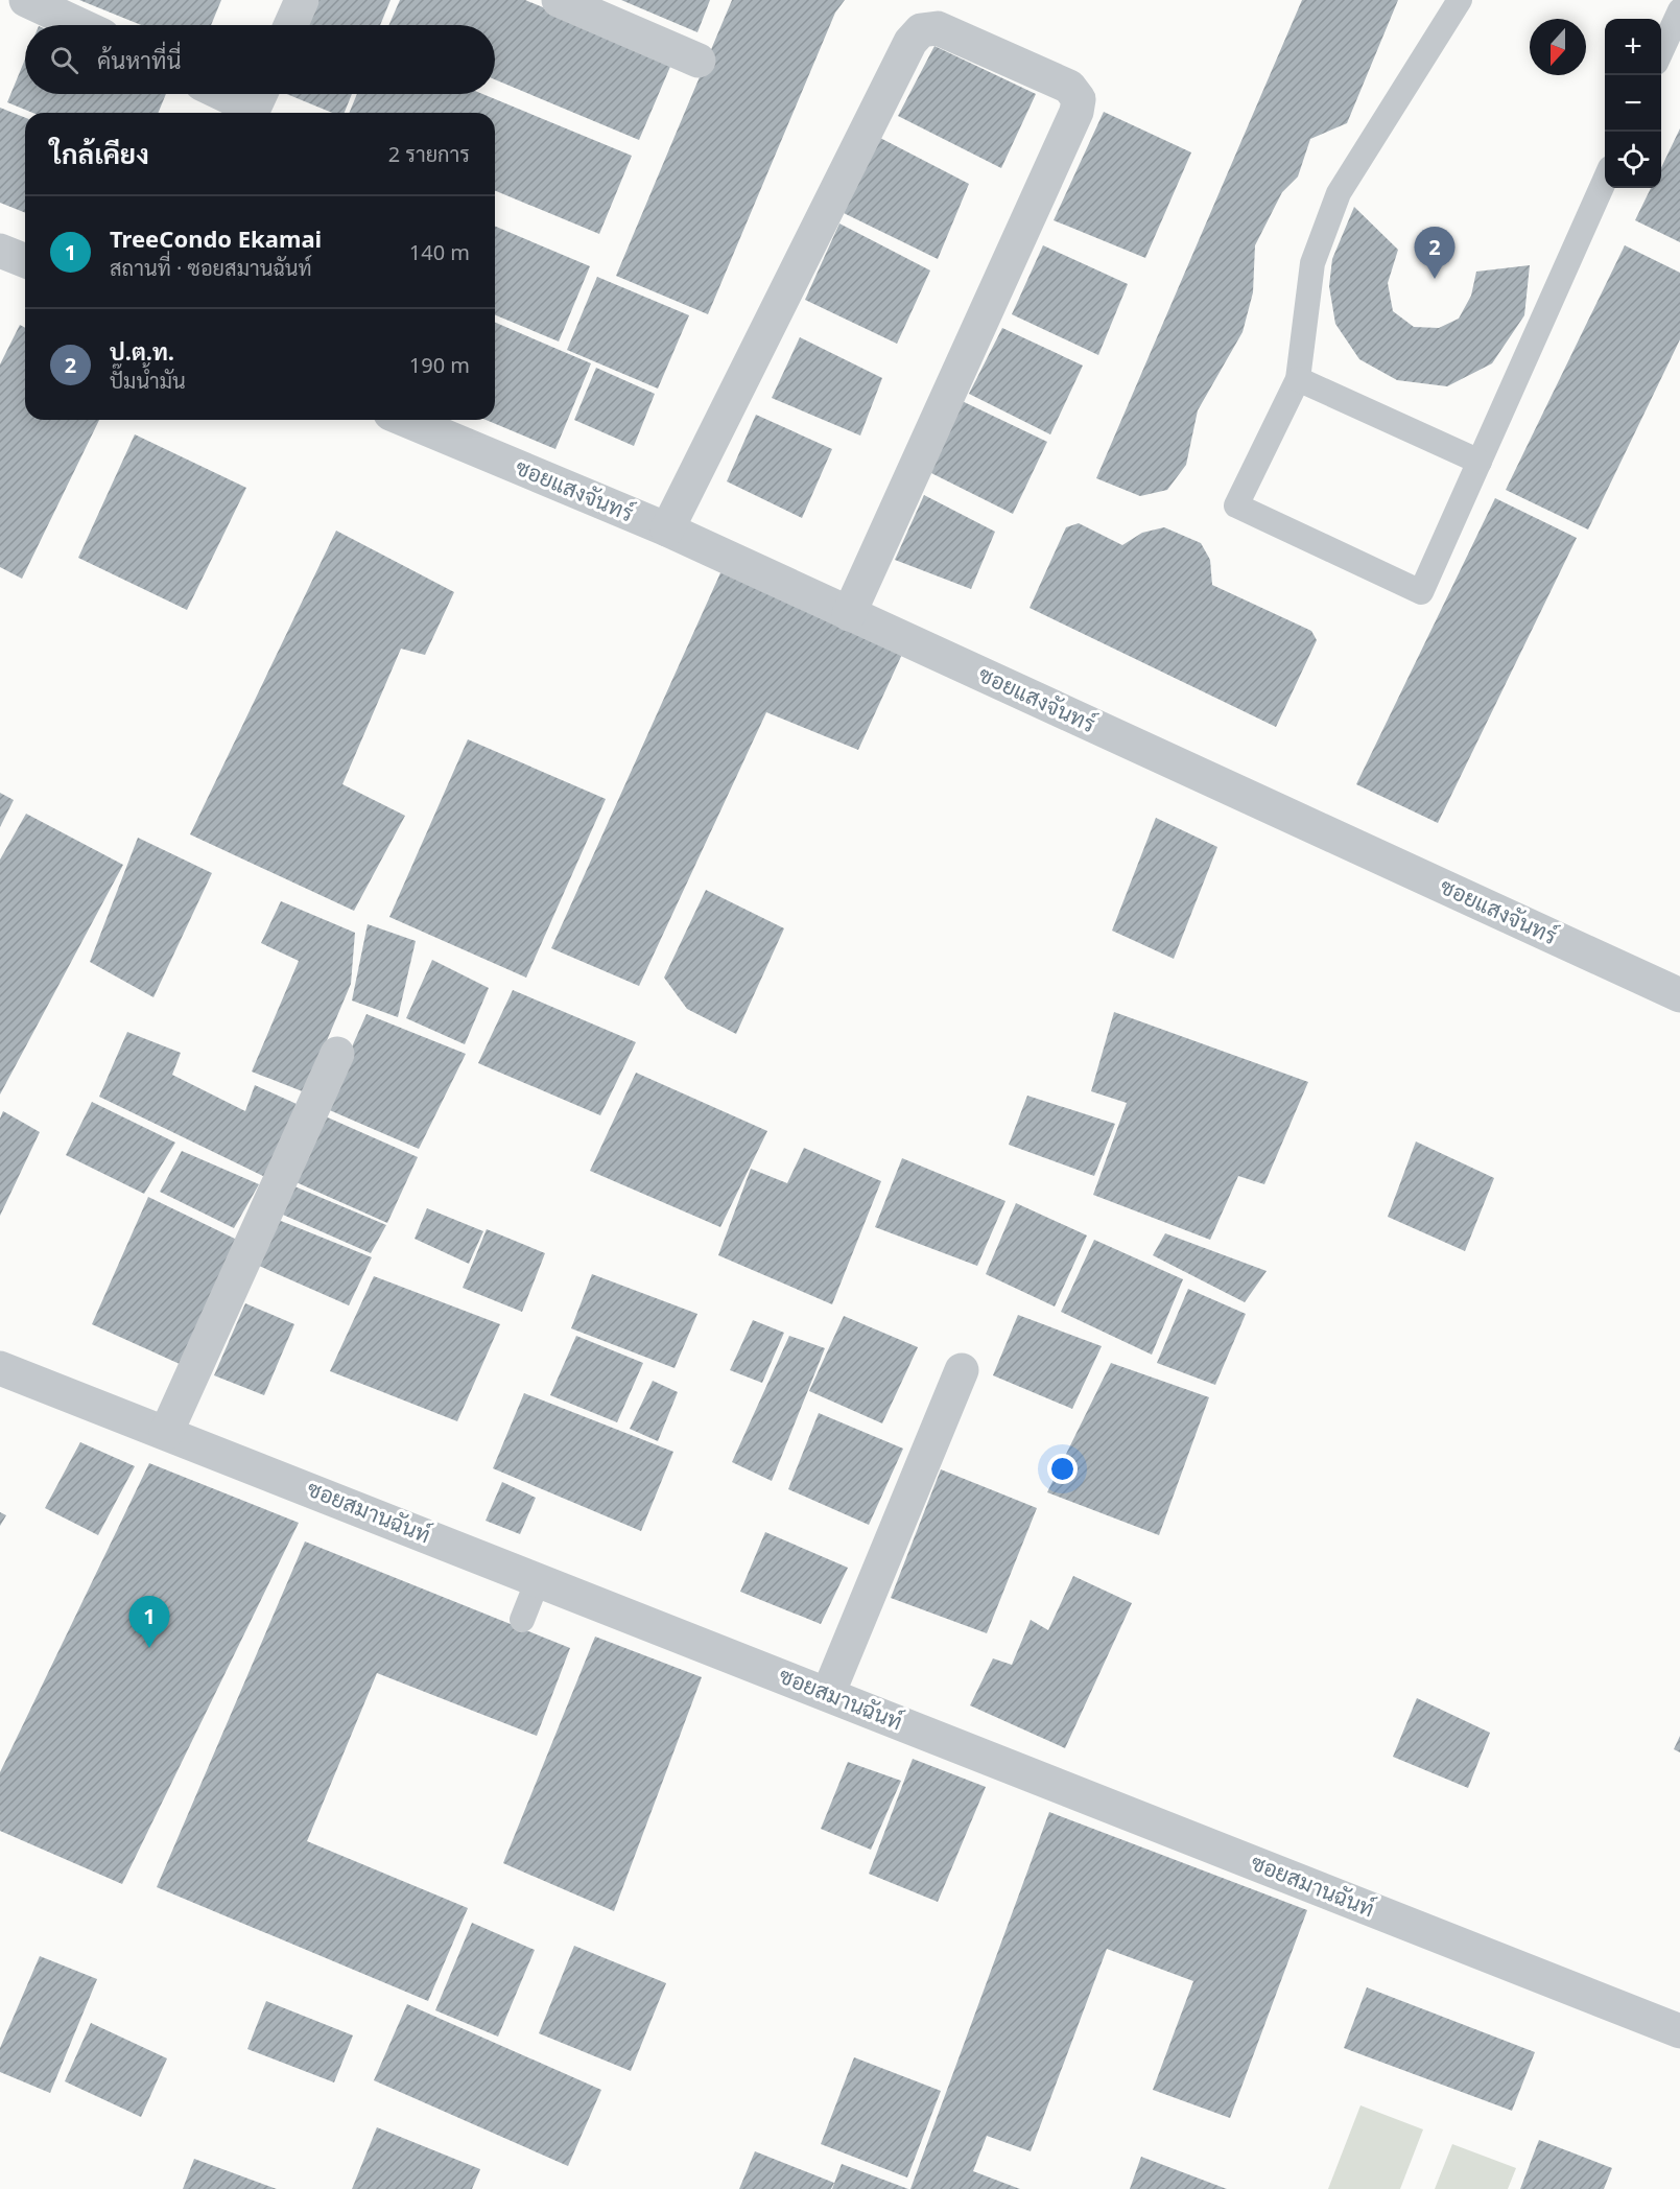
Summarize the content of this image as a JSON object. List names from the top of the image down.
{
  "streets": {
    "street": ["ซอยแสงจันทร์", "ซอยสมานฉันท์"]
  },
  "north": "bottom",
  "page": {
    "map_buttons": ["+", "−"],
    "search": "ค้นหาที่นี่",
    "heading": ["ใกล้เคียง", "2 รายการ"],
    "list": [
      {
        "mark": "1",
        "name": "TreeCondo Ekamai",
        "note": "สถานที่ · ซอยสมานฉันท์",
        "value": "140 m"
      },
      {
        "mark": "2",
        "name": "ป.ต.ท.",
        "note": "ปั๊มน้ำมัน",
        "value": "190 m"
      }
    ],
    "pins": ["2", "1"]
  }
}
